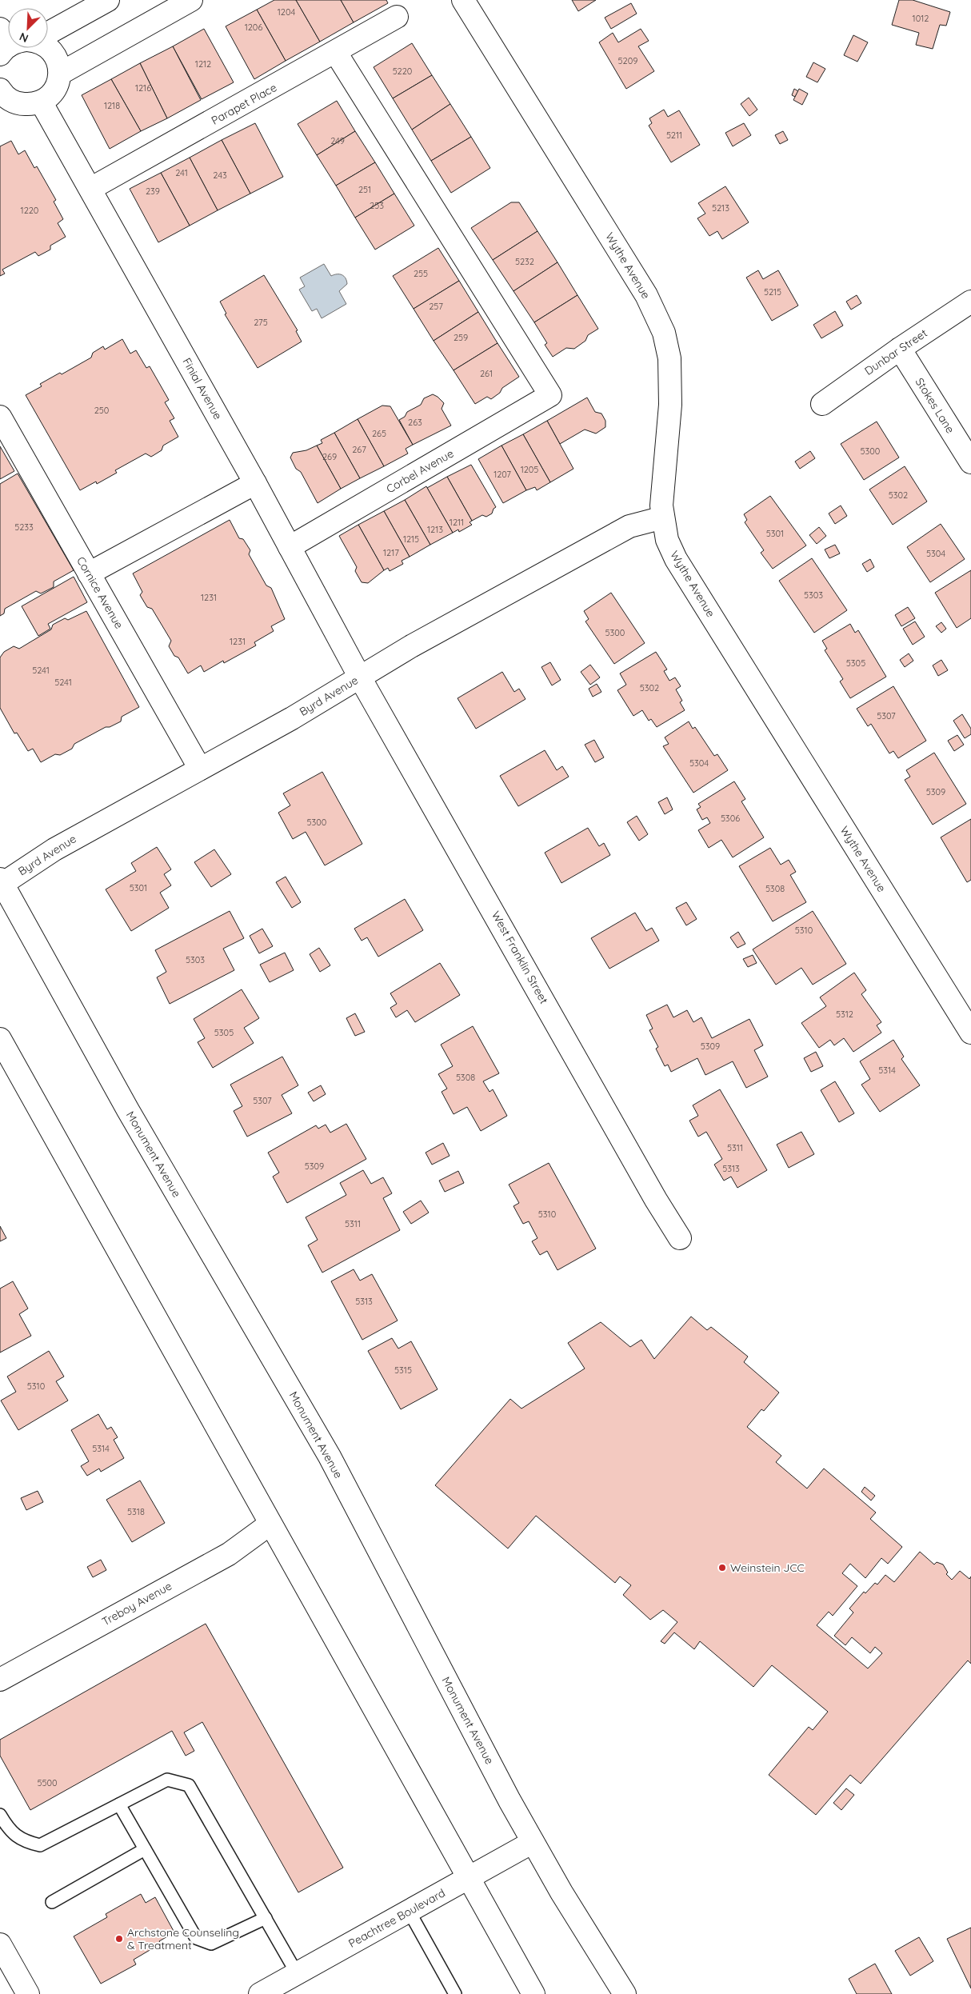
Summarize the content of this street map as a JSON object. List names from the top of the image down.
{
  "streets": {
    "street": [
      "Parapet Place",
      "Wythe Avenue",
      "Dunbar Street",
      "Finial Avenue",
      "Stokes Lane",
      "Corbel Avenue",
      "Cornice Avenue",
      "Byrd Avenue",
      "West Franklin Street",
      "Monument Avenue",
      "Treboy Avenue",
      "Peachtree Boulevard"
    ]
  },
  "crossings": [
    ["Parapet Place", "Finial Avenue"],
    ["Parapet Place", "Corbel Avenue"],
    ["Wythe Avenue", "Byrd Avenue"],
    ["Dunbar Street", "Stokes Lane"],
    ["Finial Avenue", "Corbel Avenue"],
    ["Finial Avenue", "Byrd Avenue"],
    ["Finial Avenue", "West Franklin Street"],
    ["Cornice Avenue", "Byrd Avenue"],
    ["Byrd Avenue", "West Franklin Street"],
    ["Byrd Avenue", "Monument Avenue"],
    ["Monument Avenue", "Peachtree Boulevard"]
  ],
  "places": ["Weinstein JCC", "Archstone Counseling & Treatment"],
  "house_numbers": [
    "1204",
    "1012",
    "1206",
    "5209",
    "1212",
    "5220",
    "1216",
    "1218",
    "5211",
    "249",
    "241",
    "243",
    "251",
    "239",
    "253",
    "5213",
    "1220",
    "5232",
    "255",
    "5215",
    "257",
    "275",
    "259",
    "261",
    "250",
    "263",
    "265",
    "267",
    "5300",
    "269",
    "1205",
    "1207",
    "5302",
    "1211",
    "5233",
    "1213",
    "5301",
    "1215",
    "1217",
    "5304",
    "5303",
    "1231",
    "5300",
    "1231",
    "5305",
    "5241",
    "5241",
    "5302",
    "5307",
    "5304",
    "5309",
    "5306",
    "5300",
    "5301",
    "5308",
    "5310",
    "5303",
    "5312",
    "5305",
    "5309",
    "5314",
    "5308",
    "5307",
    "5311",
    "5309",
    "5313",
    "5310",
    "5311",
    "5313",
    "5315",
    "5310",
    "5314",
    "5318",
    "5500"
  ],
  "north": "bottom left"
}
